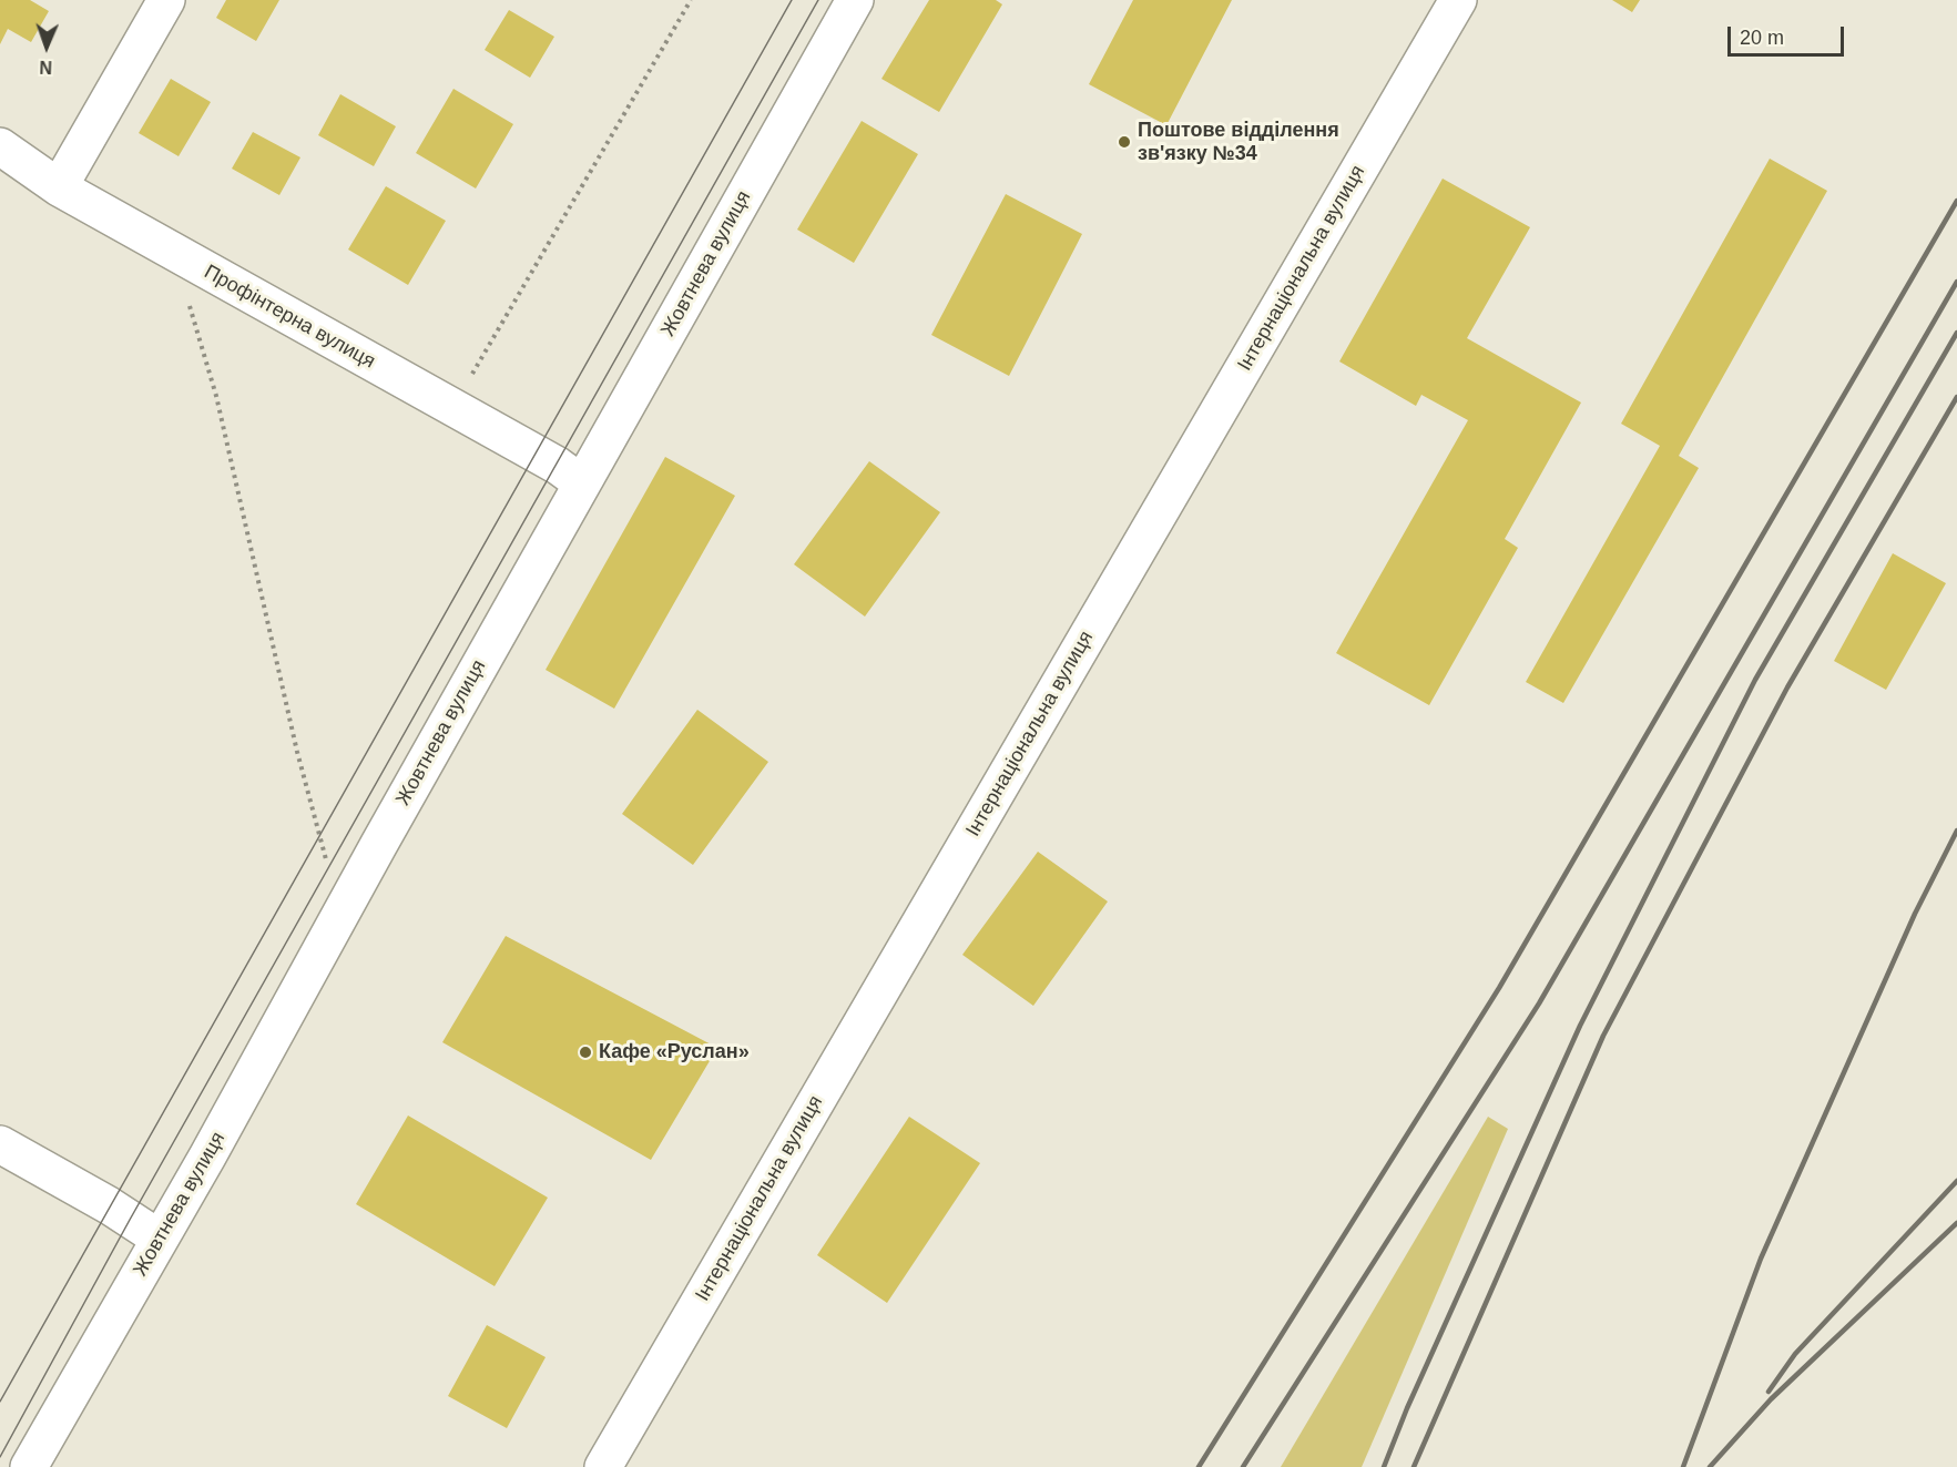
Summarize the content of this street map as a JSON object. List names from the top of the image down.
{
  "streets": {
    "street": ["Жовтнева вулиця", "Інтернаціональна вулиця", "Профінтерна вулиця"]
  },
  "crossings": [
    ["Жовтнева вулиця", "Профінтерна вулиця"]
  ],
  "places": ["Поштове відділення зв'язку №34", "Кафе «Руслан»"],
  "scale_bar": "20 m",
  "north": "bottom"
}
